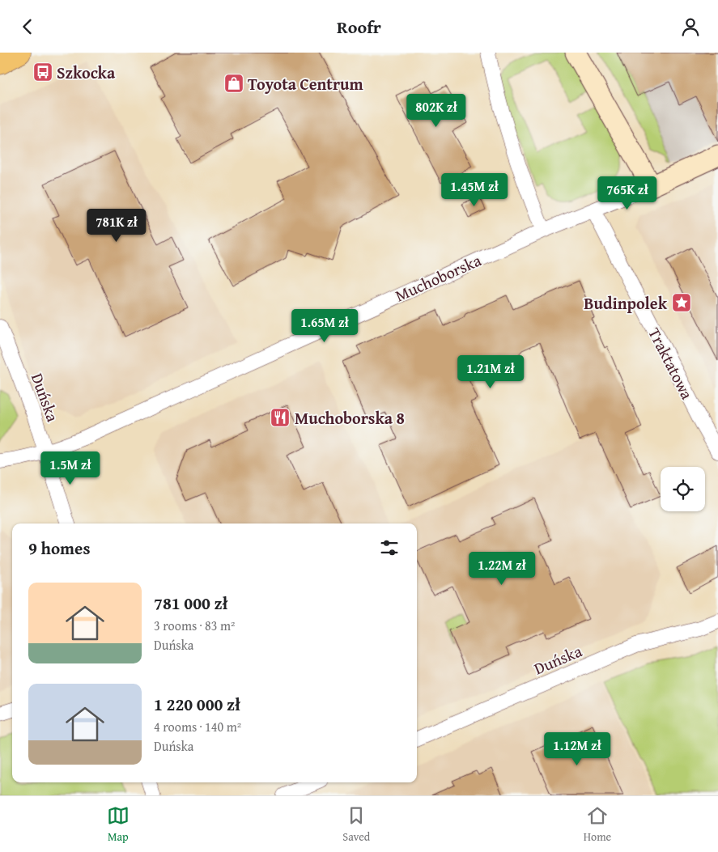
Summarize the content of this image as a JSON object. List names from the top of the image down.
{
  "streets": {
    "main road": ["Muchoborska"],
    "street": ["Traktatowa", "Duńska"]
  },
  "crossings": [
    ["Muchoborska", "Traktatowa"],
    ["Muchoborska", "Duńska"]
  ],
  "places": {
    "bus stop": ["Szkocka"],
    "shop": ["Toyota Centrum"],
    "place": ["Budinpolek"],
    "restaurant": ["Muchoborska 8"]
  },
  "page": {
    "header": "Roofr",
    "price": [
      "802K zł",
      "1.45M zł",
      "765K zł",
      "781K zł",
      "1.65M zł",
      "1.21M zł",
      "1.5M zł",
      "1.22M zł",
      "1.12M zł"
    ],
    "heading": "9 homes",
    "list": [
      {
        "name": "781 000 zł",
        "note": "3 rooms · 83 m² · Duńska"
      },
      {
        "name": "1 220 000 zł",
        "note": "4 rooms · 140 m² · Duńska"
      }
    ],
    "tabs": ["Map", "Saved", "Home"]
  }
}
